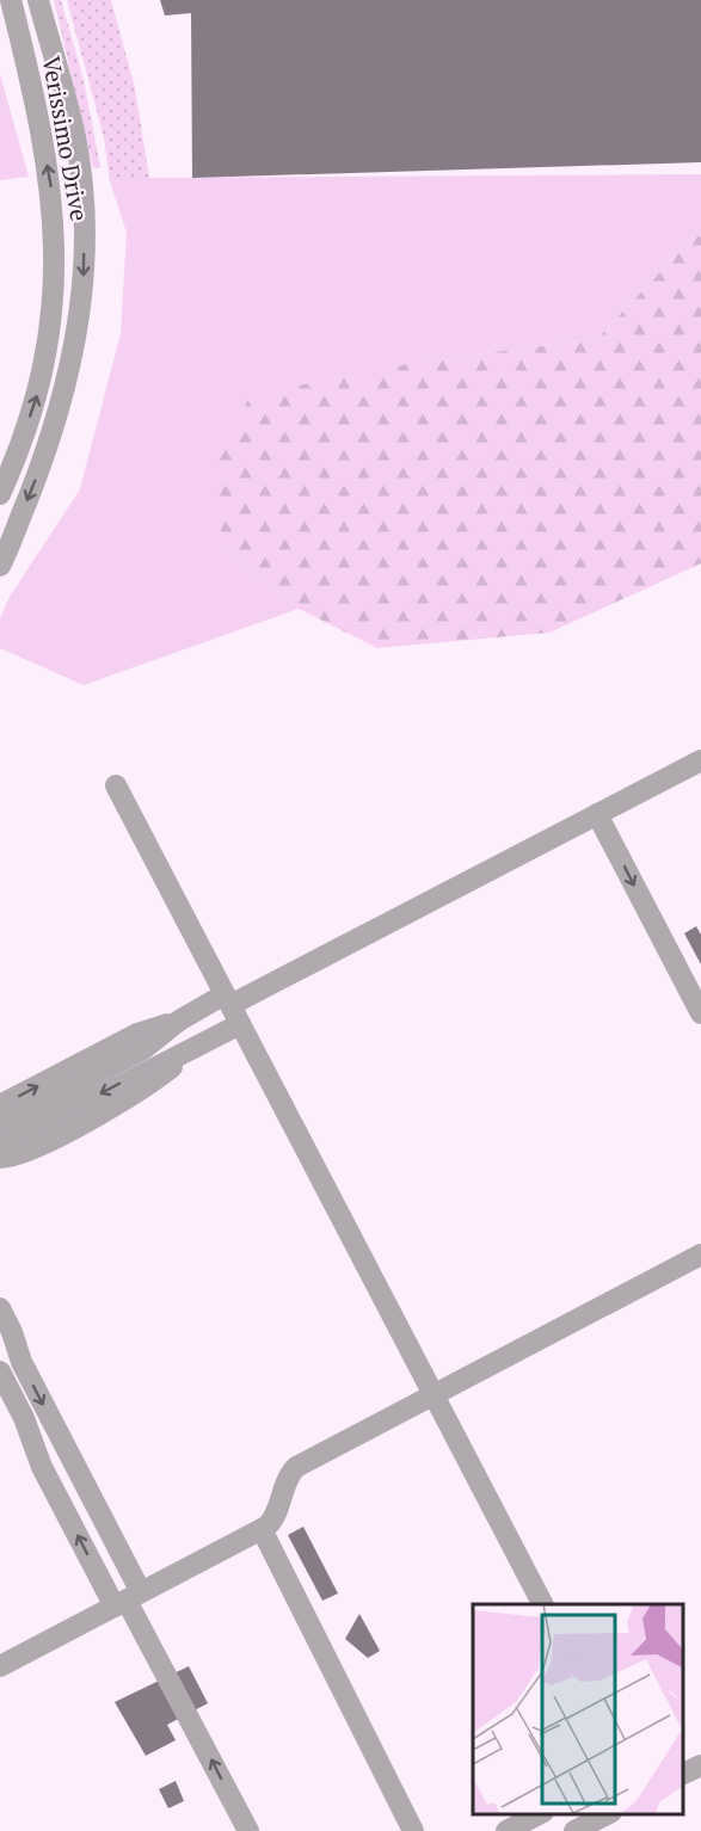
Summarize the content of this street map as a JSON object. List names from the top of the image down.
{
  "streets": {
    "street": ["Verissimo Drive"]
  }
}
